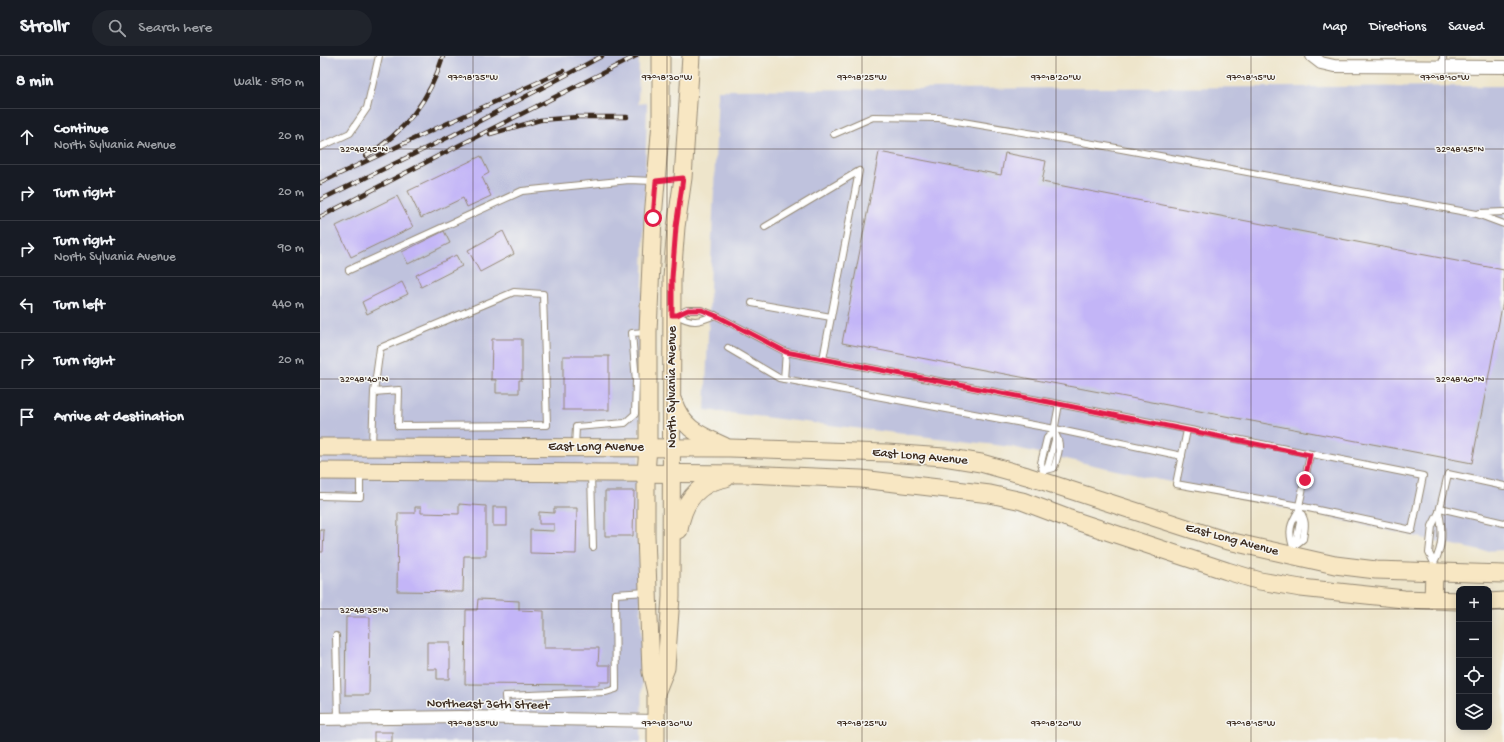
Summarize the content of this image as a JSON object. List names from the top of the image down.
{
  "streets": {
    "main road": ["North Sylvania Avenue", "East Long Avenue"],
    "street": ["Northeast 36th Street"]
  },
  "crossings": [
    ["North Sylvania Avenue", "East Long Avenue"],
    ["North Sylvania Avenue", "Northeast 36th Street"]
  ],
  "page": {
    "header": "Strollr",
    "search": "Search here",
    "nav": ["Map", "Directions", "Saved"],
    "heading": ["8 min", "Walk · 590 m"],
    "list": [
      ["Continue", "North Sylvania Avenue", "20 m"],
      ["Turn right", "20 m"],
      ["Turn right", "North Sylvania Avenue", "90 m"],
      ["Turn left", "440 m"],
      ["Turn right", "20 m"],
      "Arrive at destination"
    ],
    "map_buttons": ["+", "−"]
  },
  "coordinates": [
    "97°18'35\"W",
    "97°18'30\"W",
    "97°18'25\"W",
    "97°18'20\"W",
    "97°18'15\"W",
    "97°18'10\"W",
    "32°48'45\"N",
    "32°48'40\"N",
    "32°48'35\"N"
  ]
}
